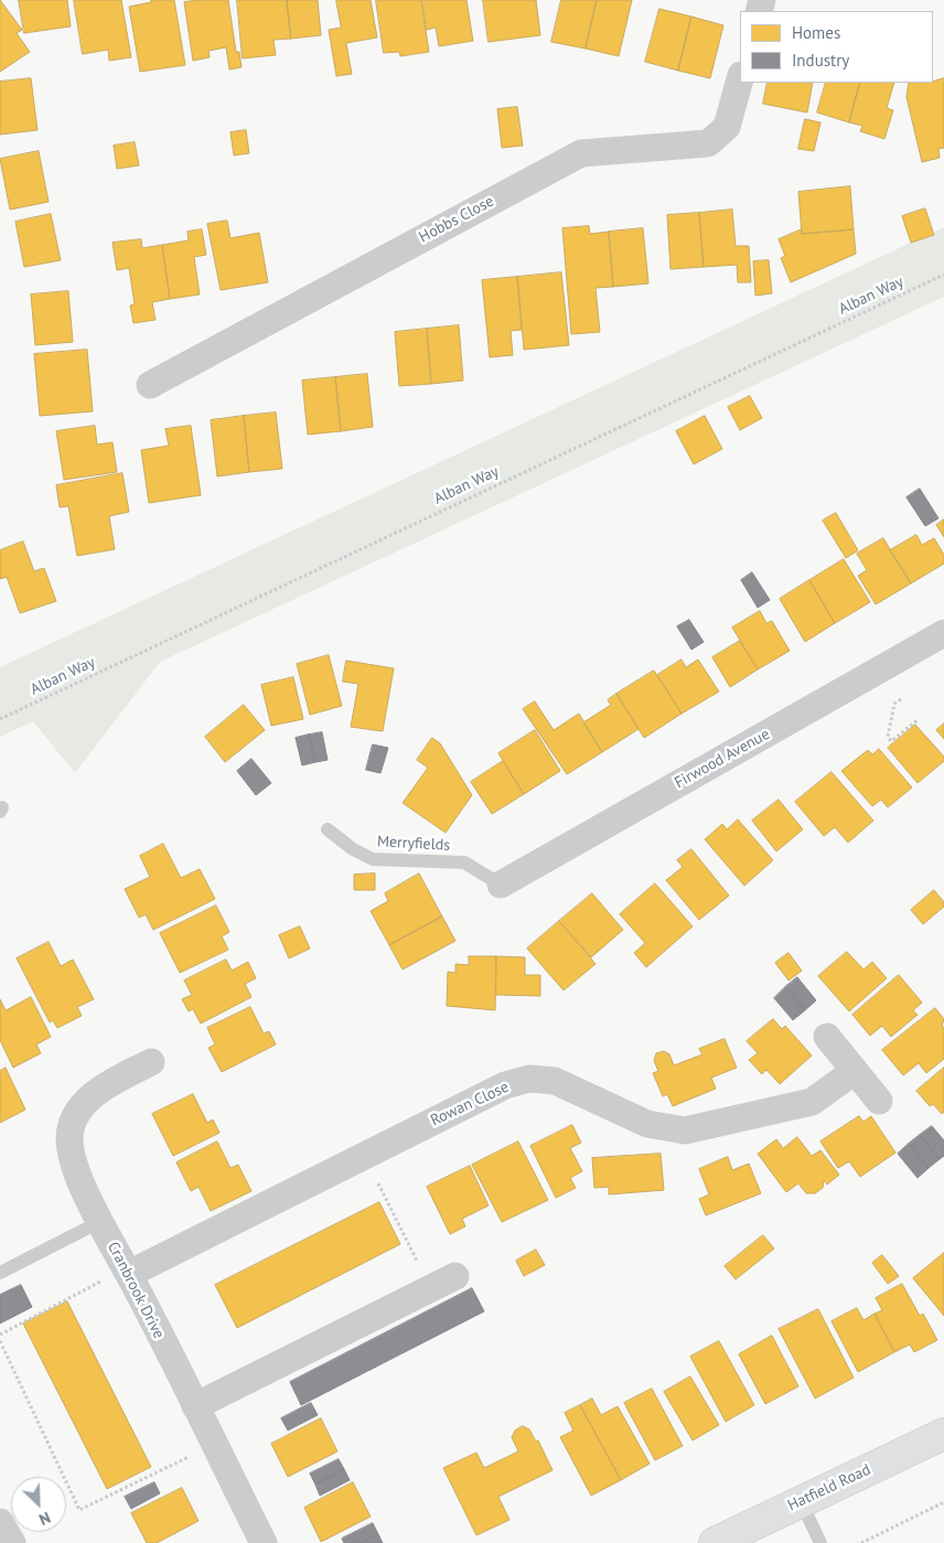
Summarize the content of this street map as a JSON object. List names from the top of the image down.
{
  "streets": {
    "main road": ["Hatfield Road"],
    "street": [
      "Hobbs Close",
      "Firwood Avenue",
      "Rowan Close",
      "Cranbrook Drive"
    ],
    "lane": ["Merryfields"],
    "path": ["Alban Way"]
  },
  "crossings": [
    ["Firwood Avenue", "Merryfields"],
    ["Rowan Close", "Cranbrook Drive"]
  ],
  "legend": ["Homes", "Industry"],
  "north": "bottom right"
}
